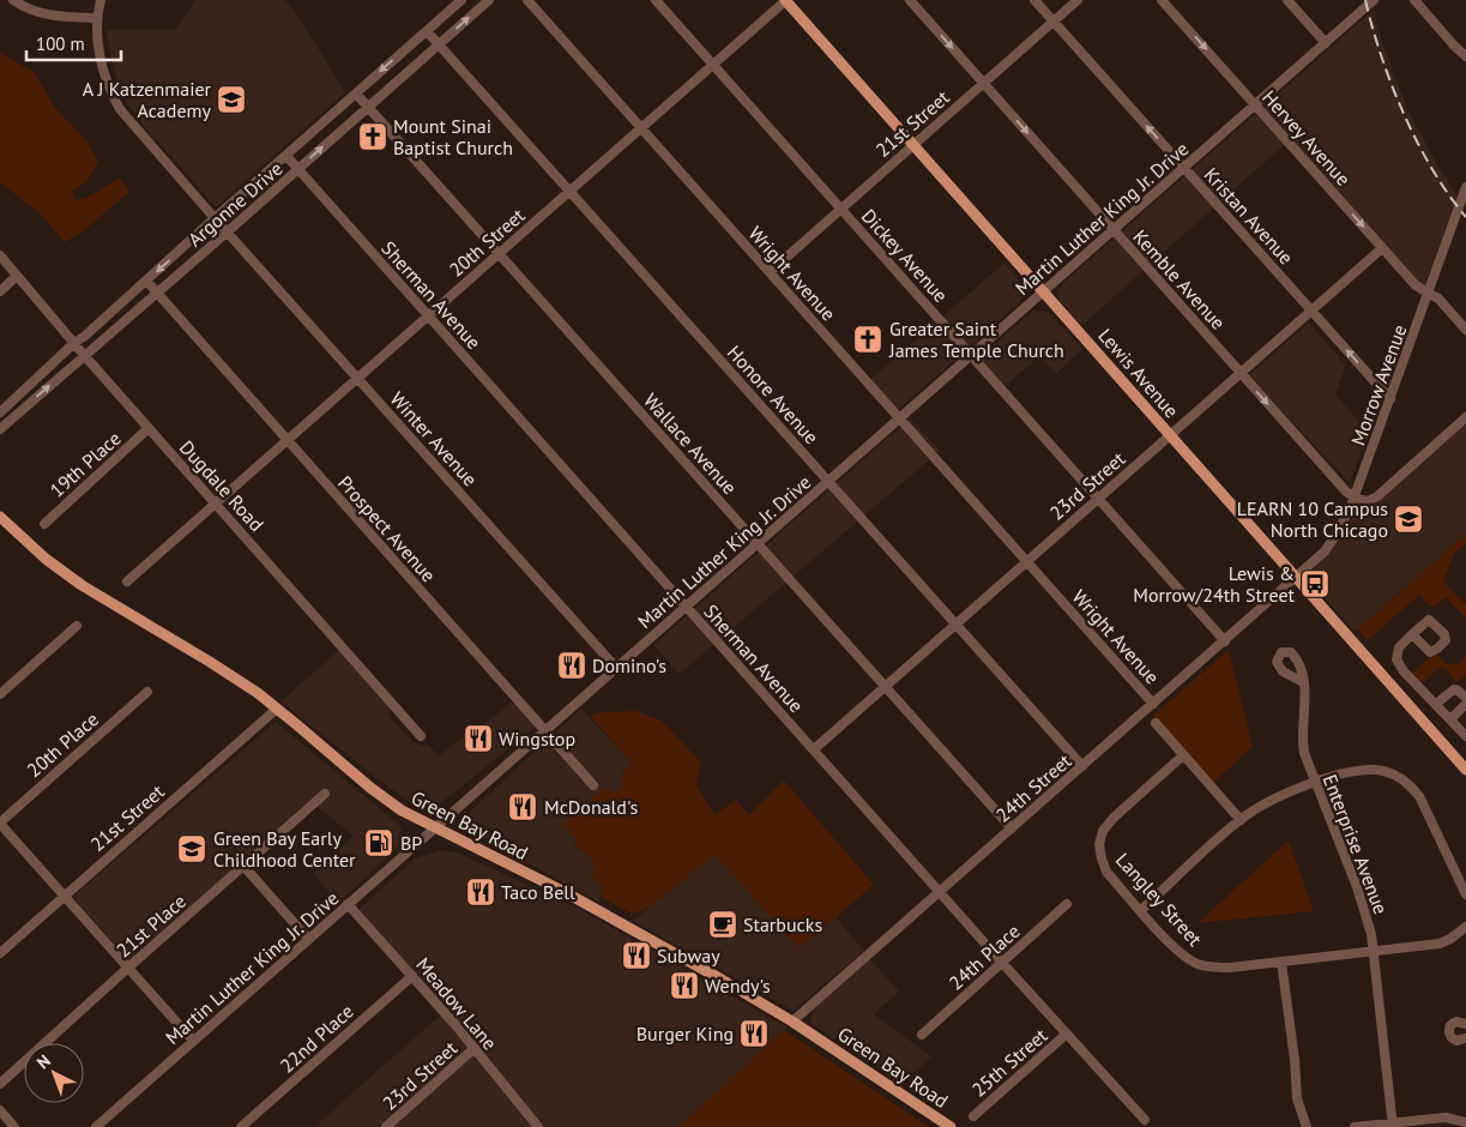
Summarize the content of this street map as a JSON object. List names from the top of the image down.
{
  "streets": {
    "main road": ["Lewis Avenue", "Green Bay Road"],
    "street": [
      "21st Street",
      "Hervey Avenue",
      "Argonne Drive",
      "Kristan Avenue",
      "Martin Luther King Jr. Drive",
      "20th Street",
      "Dickey Avenue",
      "Wright Avenue",
      "Kemble Avenue",
      "Sherman Avenue",
      "Morrow Avenue",
      "Honore Avenue",
      "Winter Avenue",
      "Wallace Avenue",
      "19th Place",
      "Dugdale Road",
      "23rd Street",
      "Prospect Avenue",
      "20th Place",
      "24th Street",
      "Enterprise Avenue",
      "Langley Street",
      "21st Place",
      "24th Place",
      "Meadow Lane",
      "22nd Place",
      "25th Street"
    ]
  },
  "crossings": [
    ["21st Street", "Kristan Avenue"],
    ["21st Street", "Dickey Avenue"],
    ["21st Street", "Wright Avenue"],
    ["21st Street", "Kemble Avenue"],
    ["21st Street", "Lewis Avenue"],
    ["21st Street", "Green Bay Road"],
    ["Hervey Avenue", "Martin Luther King Jr. Drive"],
    ["Hervey Avenue", "Morrow Avenue"],
    ["Hervey Avenue", "23rd Street"],
    ["Argonne Drive", "Sherman Avenue"],
    ["Argonne Drive", "Honore Avenue"],
    ["Argonne Drive", "Winter Avenue"],
    ["Argonne Drive", "Wallace Avenue"],
    ["Argonne Drive", "Dugdale Road"],
    ["Argonne Drive", "Prospect Avenue"],
    ["Kristan Avenue", "Martin Luther King Jr. Drive"],
    ["Kristan Avenue", "Morrow Avenue"],
    ["Kristan Avenue", "23rd Street"],
    ["Martin Luther King Jr. Drive", "Dickey Avenue"],
    ["Martin Luther King Jr. Drive", "Wright Avenue"],
    ["Martin Luther King Jr. Drive", "Kemble Avenue"],
    ["Martin Luther King Jr. Drive", "Sherman Avenue"],
    ["Martin Luther King Jr. Drive", "Lewis Avenue"],
    ["Martin Luther King Jr. Drive", "Honore Avenue"],
    ["Martin Luther King Jr. Drive", "Winter Avenue"],
    ["Martin Luther King Jr. Drive", "Wallace Avenue"],
    ["Martin Luther King Jr. Drive", "Prospect Avenue"],
    ["Martin Luther King Jr. Drive", "Green Bay Road"],
    ["Martin Luther King Jr. Drive", "Meadow Lane"],
    ["20th Street", "Dickey Avenue"],
    ["20th Street", "Wright Avenue"],
    ["20th Street", "Sherman Avenue"],
    ["20th Street", "Lewis Avenue"],
    ["20th Street", "Honore Avenue"],
    ["20th Street", "Winter Avenue"],
    ["20th Street", "Wallace Avenue"],
    ["20th Street", "Dugdale Road"],
    ["20th Street", "Prospect Avenue"],
    ["Dickey Avenue", "23rd Street"],
    ["Dickey Avenue", "24th Street"],
    ["Wright Avenue", "23rd Street"],
    ["Wright Avenue", "24th Street"],
    ["Kemble Avenue", "Morrow Avenue"],
    ["Kemble Avenue", "23rd Street"],
    ["Sherman Avenue", "23rd Street"],
    ["Sherman Avenue", "24th Street"],
    ["Sherman Avenue", "24th Place"],
    ["Sherman Avenue", "25th Street"],
    ["Lewis Avenue", "Morrow Avenue"],
    ["Lewis Avenue", "23rd Street"],
    ["Lewis Avenue", "24th Street"],
    ["Morrow Avenue", "24th Street"],
    ["Honore Avenue", "23rd Street"],
    ["Honore Avenue", "24th Street"],
    ["Wallace Avenue", "23rd Street"],
    ["Wallace Avenue", "24th Street"],
    ["19th Place", "Dugdale Road"],
    ["23rd Street", "Meadow Lane"],
    ["24th Street", "Green Bay Road"],
    ["Enterprise Avenue", "Langley Street"],
    ["Meadow Lane", "22nd Place"]
  ],
  "one_way": ["Hervey Avenue", "Kristan Avenue", "Kemble Avenue"],
  "places": {
    "school or university": ["A J Katzenmaier Academy", "LEARN 10 Campus North Chicago", "Green Bay Early Childhood Center"],
    "church": ["Mount Sinai Baptist Church", "Greater Saint James Temple Church"],
    "bus stop": ["Lewis & Morrow/24th Street"],
    "restaurant": [
      "Domino's",
      "Wingstop",
      "McDonald's",
      "Taco Bell",
      "Subway",
      "Wendy's",
      "Burger King"
    ],
    "fuel station": ["BP"],
    "cafe": ["Starbucks"]
  },
  "scale_bar": "100 m",
  "north": "top left"
}
